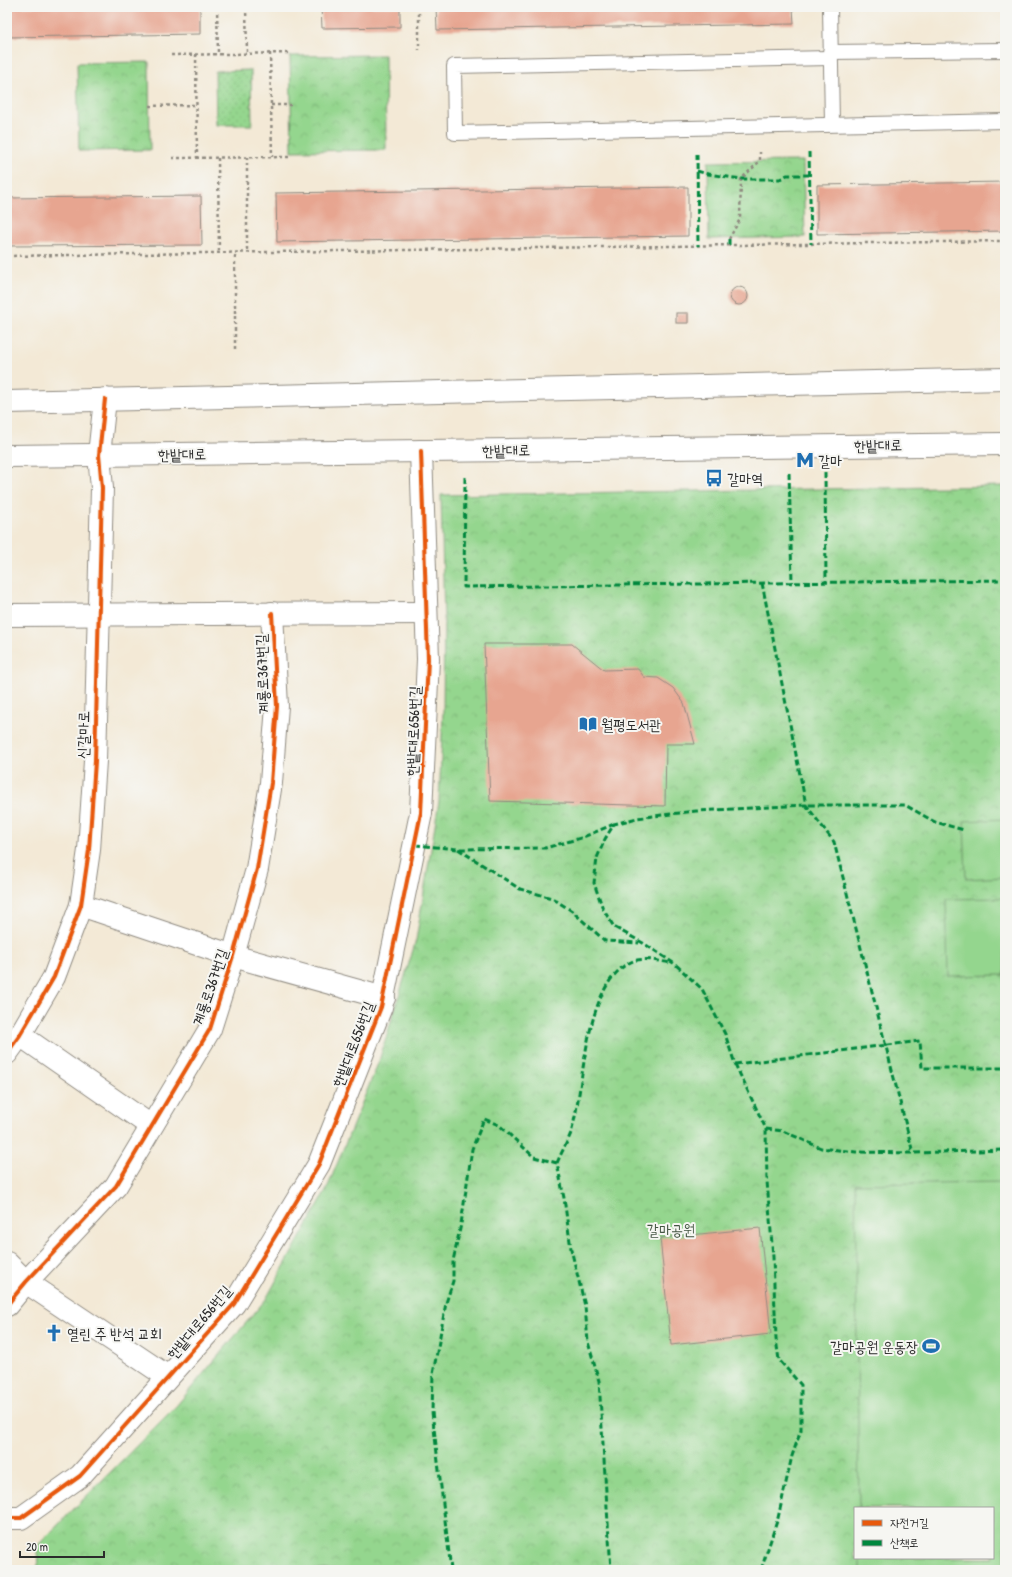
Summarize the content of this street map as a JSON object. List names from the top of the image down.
{
  "streets": {
    "street": [
      "한밭대로",
      "계룡로367번길",
      "한밭대로656번길",
      "신갈마로"
    ]
  },
  "crossings": [
    ["한밭대로", "한밭대로656번길"],
    ["한밭대로", "신갈마로"]
  ],
  "parks": ["갈마공원"],
  "places": {
    "metro station": ["갈마"],
    "bus stop": ["갈마역"],
    "library": ["월평도서관"],
    "church": ["열린 주 반석 교회"],
    "sports": ["갈마공원 운동장"]
  },
  "legend": ["자전거길", "산책로"],
  "scale_bar": "20 m"
}
